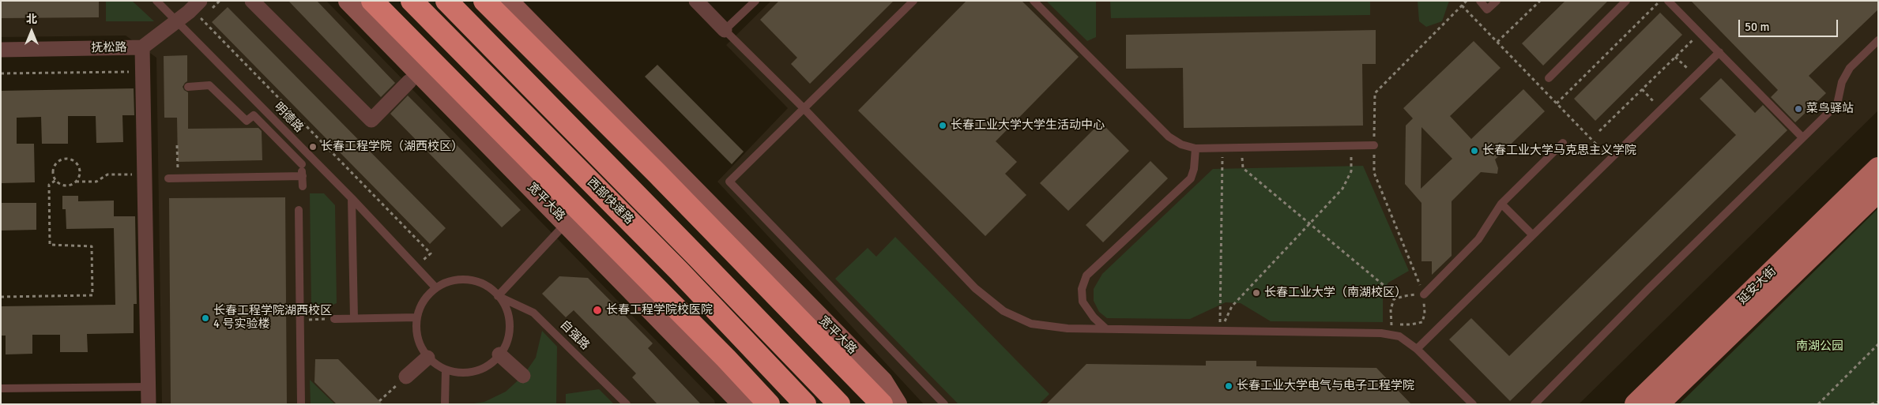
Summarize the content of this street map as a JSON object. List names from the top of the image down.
{
  "streets": {
    "highway": ["西部快速路"],
    "main road": ["宽平大路", "延安大街"],
    "street": ["抚松路"],
    "lane": ["明德路", "自强路"]
  },
  "crossings": [
    ["抚松路", "明德路"],
    ["明德路", "自强路"]
  ],
  "parks": ["南湖公园"],
  "places": [
    "菜鸟驿站",
    "长春工业大学大学生活动中心",
    "长春工程学院（湖西校区）",
    "长春工业大学马克思主义学院",
    "长春工业大学（南湖校区）",
    "长春工程学院校医院",
    "长春工程学院湖西校区 4 号实验楼",
    "长春工业大学电气与电子工程学院"
  ],
  "scale_bar": "50 m",
  "north": "top"
}
